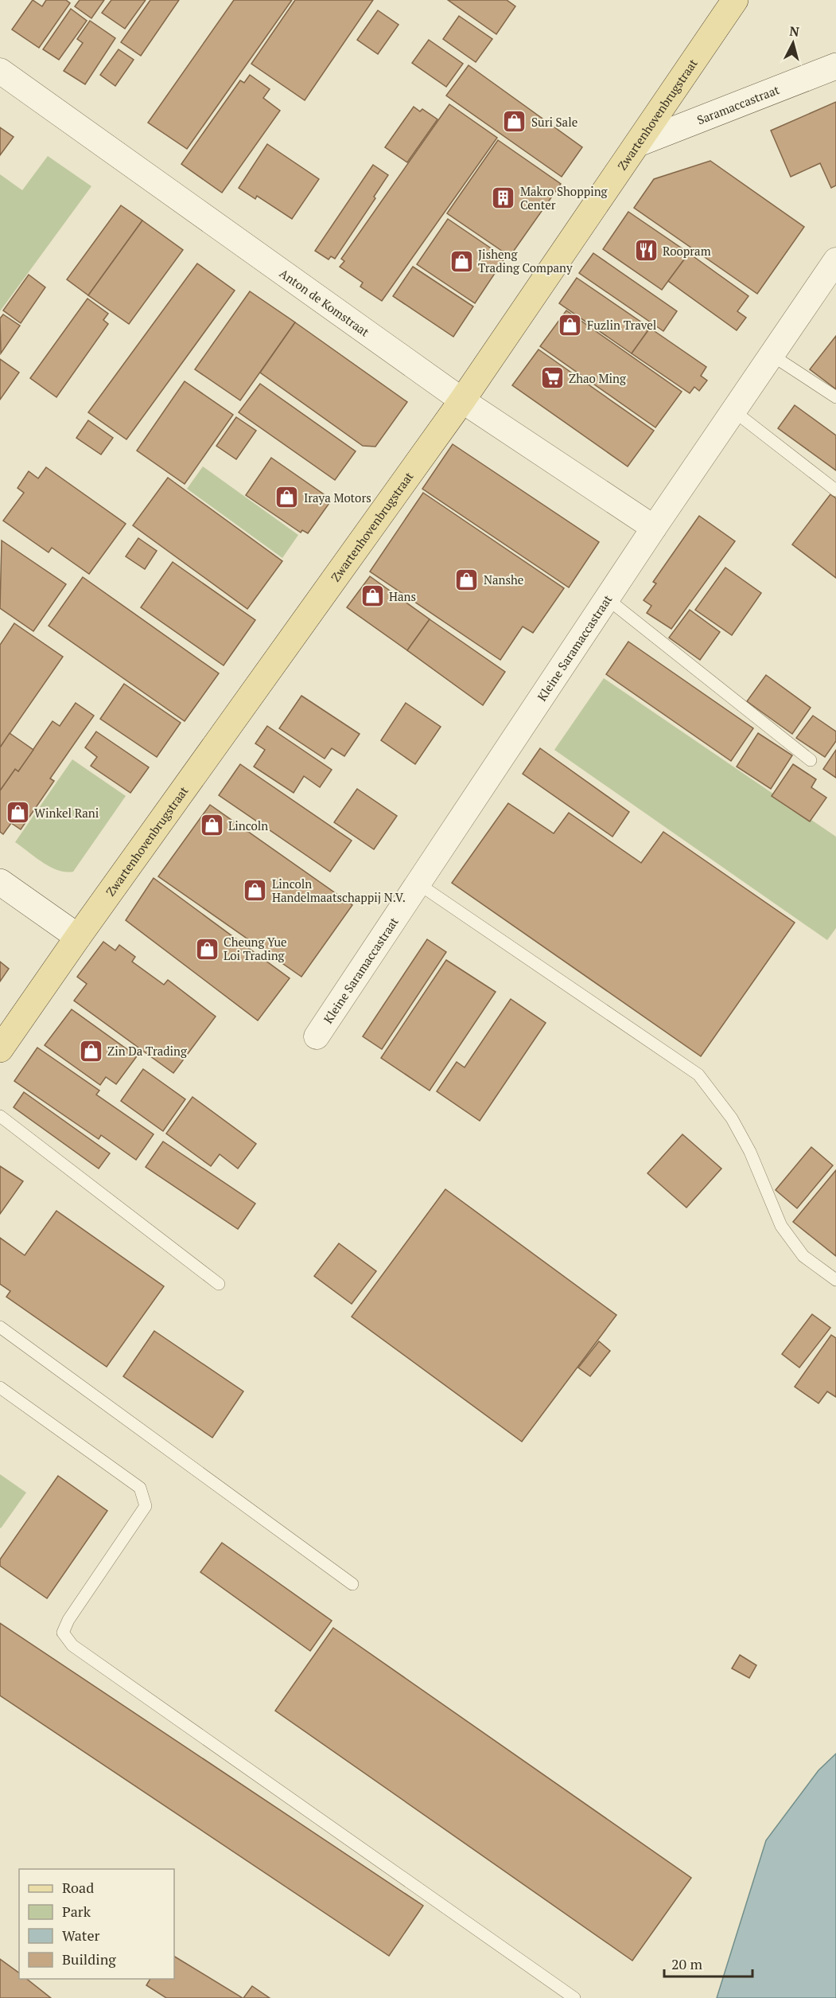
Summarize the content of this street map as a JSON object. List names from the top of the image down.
{
  "streets": {
    "main road": ["Saramaccastraat", "Zwartenhovenbrugstraat"],
    "street": ["Anton de Komstraat", "Kleine Saramaccastraat"]
  },
  "crossings": [
    ["Saramaccastraat", "Zwartenhovenbrugstraat"],
    ["Zwartenhovenbrugstraat", "Anton de Komstraat"],
    ["Anton de Komstraat", "Kleine Saramaccastraat"]
  ],
  "places": {
    "shop": [
      "Suri Sale",
      "Jisheng Trading Company",
      "Fuzlin Travel",
      "Iraya Motors",
      "Nanshe",
      "Hans",
      "Winkel Rani",
      "Lincoln",
      "Lincoln Handelmaatschappij N.V.",
      "Cheung Yue Loi Trading",
      "Zin Da Trading"
    ],
    "building": ["Makro Shopping Center"],
    "restaurant": ["Roopram"],
    "supermarket": ["Zhao Ming"]
  },
  "legend": [
    "Road",
    "Park",
    "Water",
    "Building"
  ],
  "scale_bar": "20 m",
  "north": "top"
}
